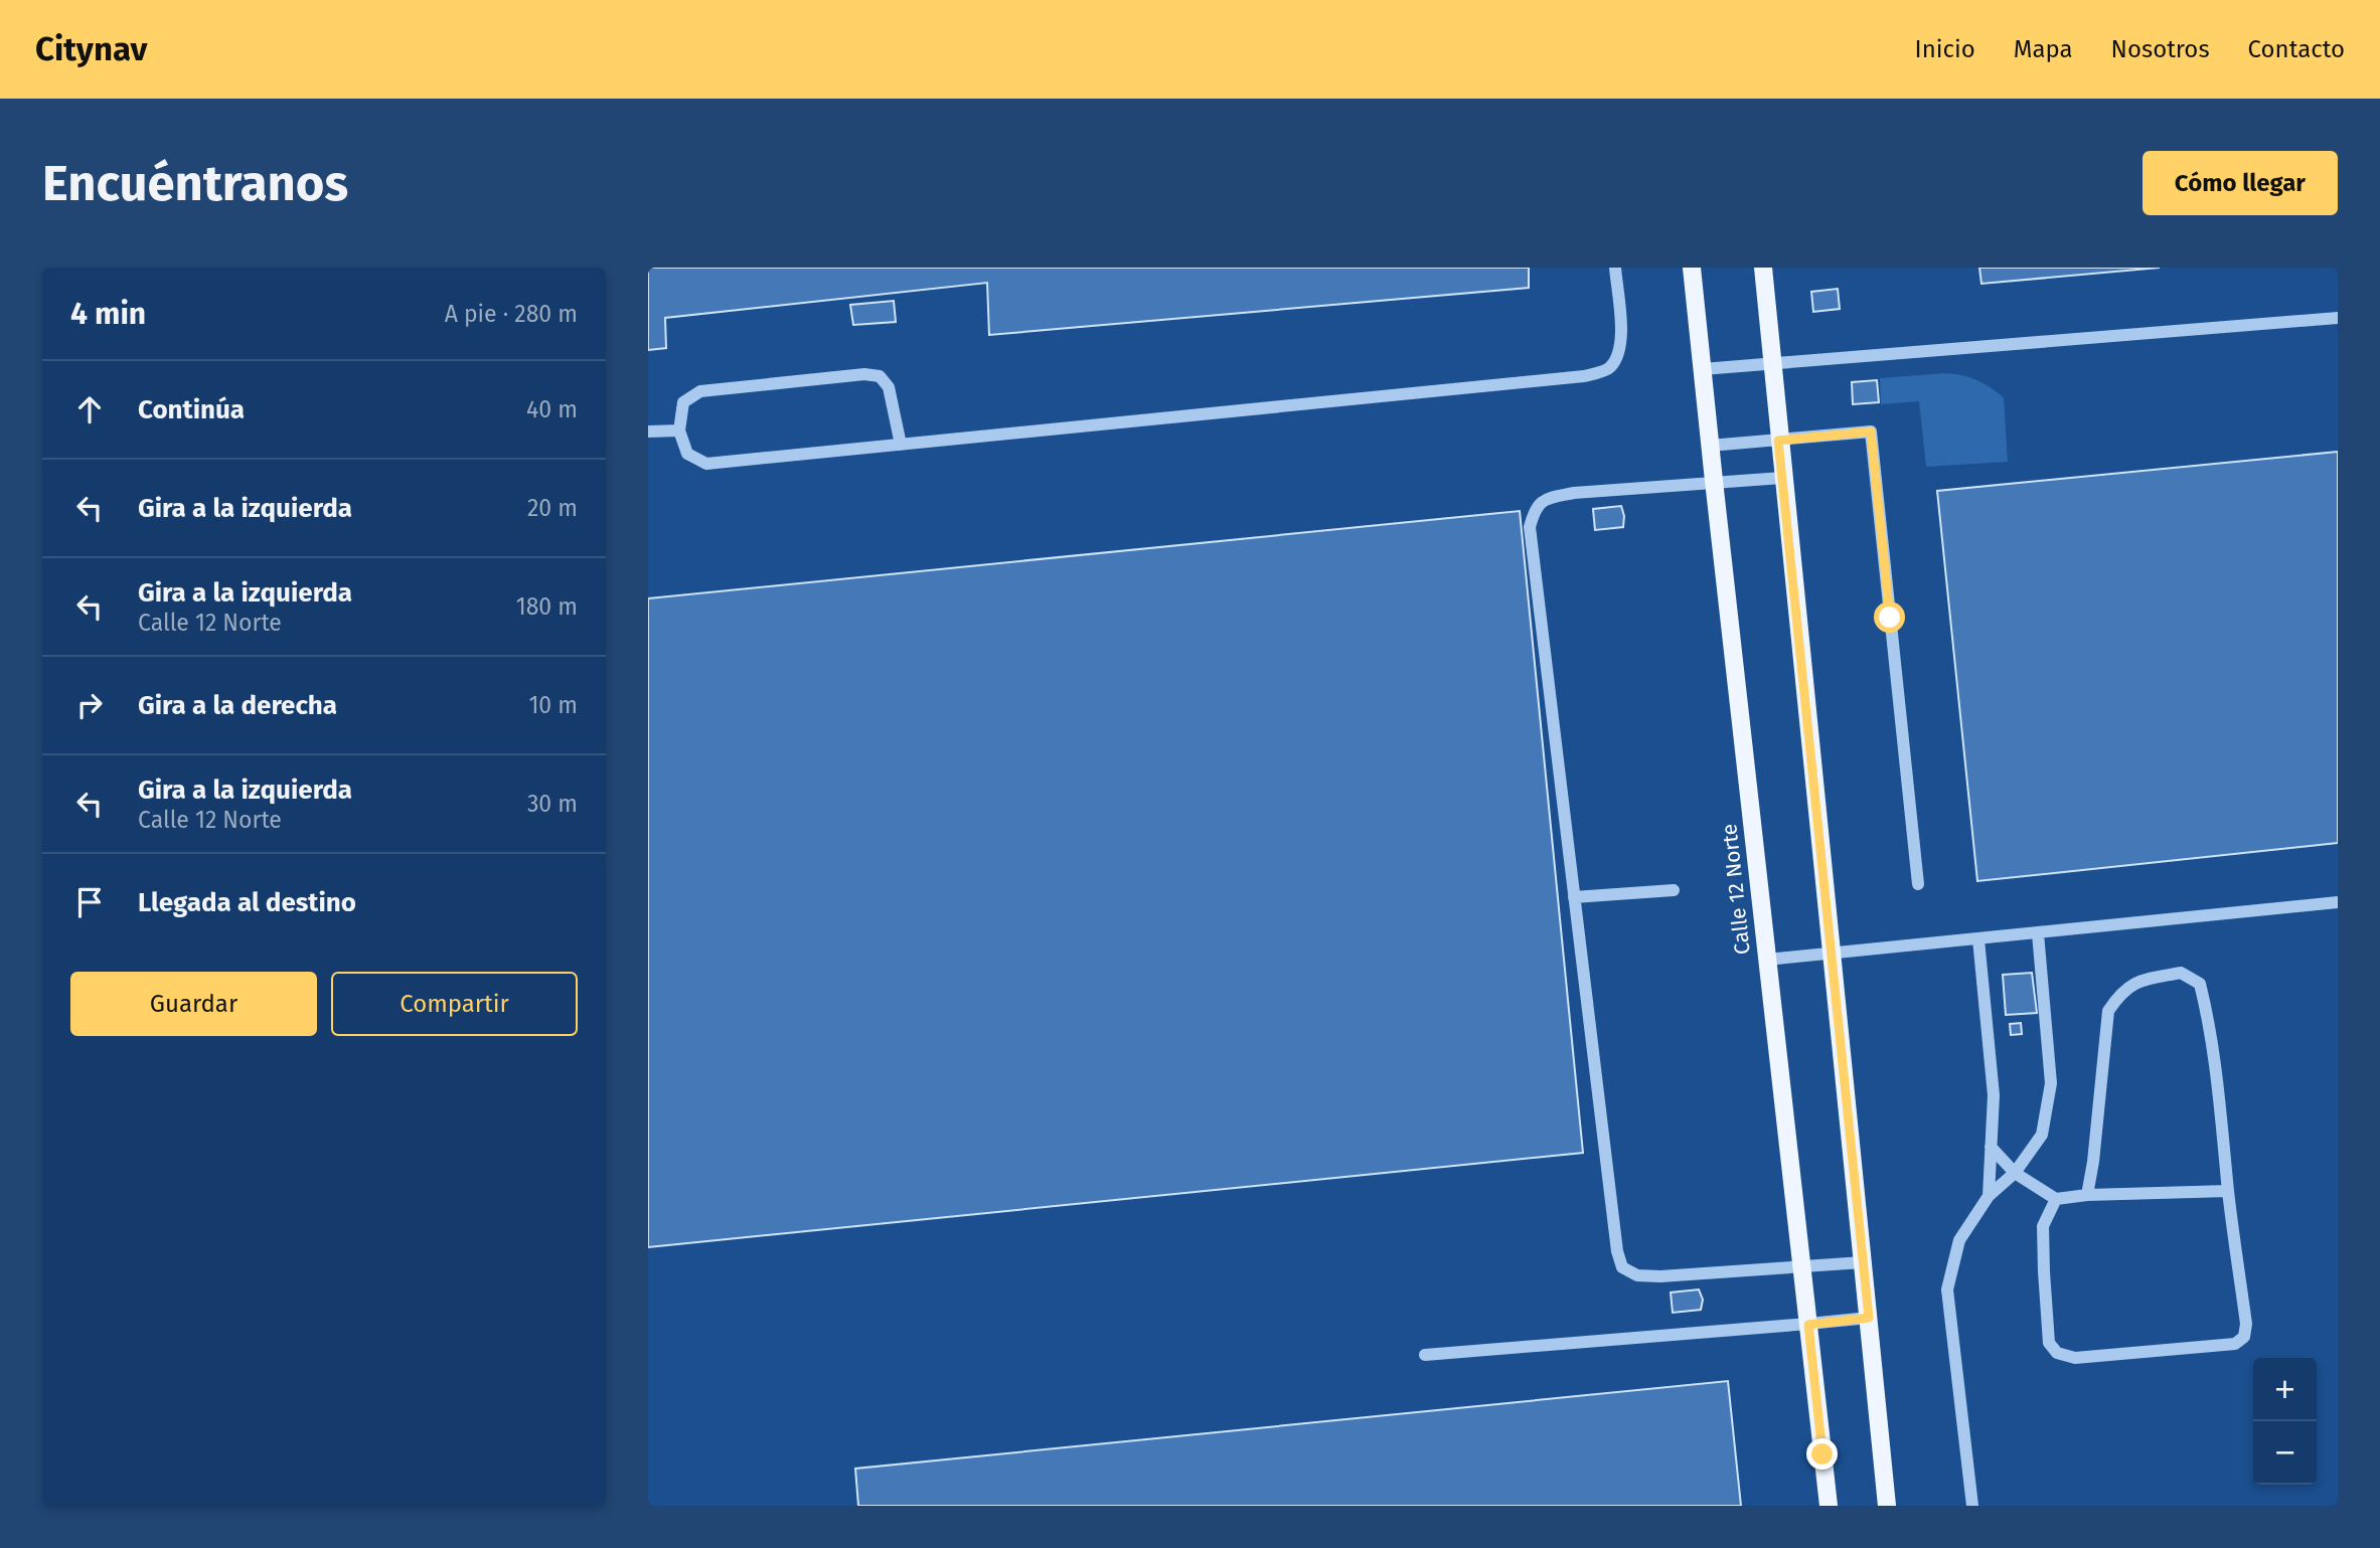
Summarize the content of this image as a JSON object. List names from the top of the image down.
{
  "streets": {
    "main road": ["Calle 12 Norte"]
  },
  "page": {
    "header": "Citynav",
    "nav": [
      "Inicio",
      "Mapa",
      "Nosotros",
      "Contacto"
    ],
    "buttons": [
      "Cómo llegar",
      ["Guardar", "Compartir"]
    ],
    "title": "Encuéntranos",
    "heading": ["4 min", "A pie · 280 m"],
    "list": [
      ["Continúa", "40 m"],
      ["Gira a la izquierda", "20 m"],
      ["Gira a la izquierda", "Calle 12 Norte", "180 m"],
      ["Gira a la derecha", "10 m"],
      ["Gira a la izquierda", "Calle 12 Norte", "30 m"],
      "Llegada al destino"
    ],
    "map_buttons": ["+", "−"]
  }
}
